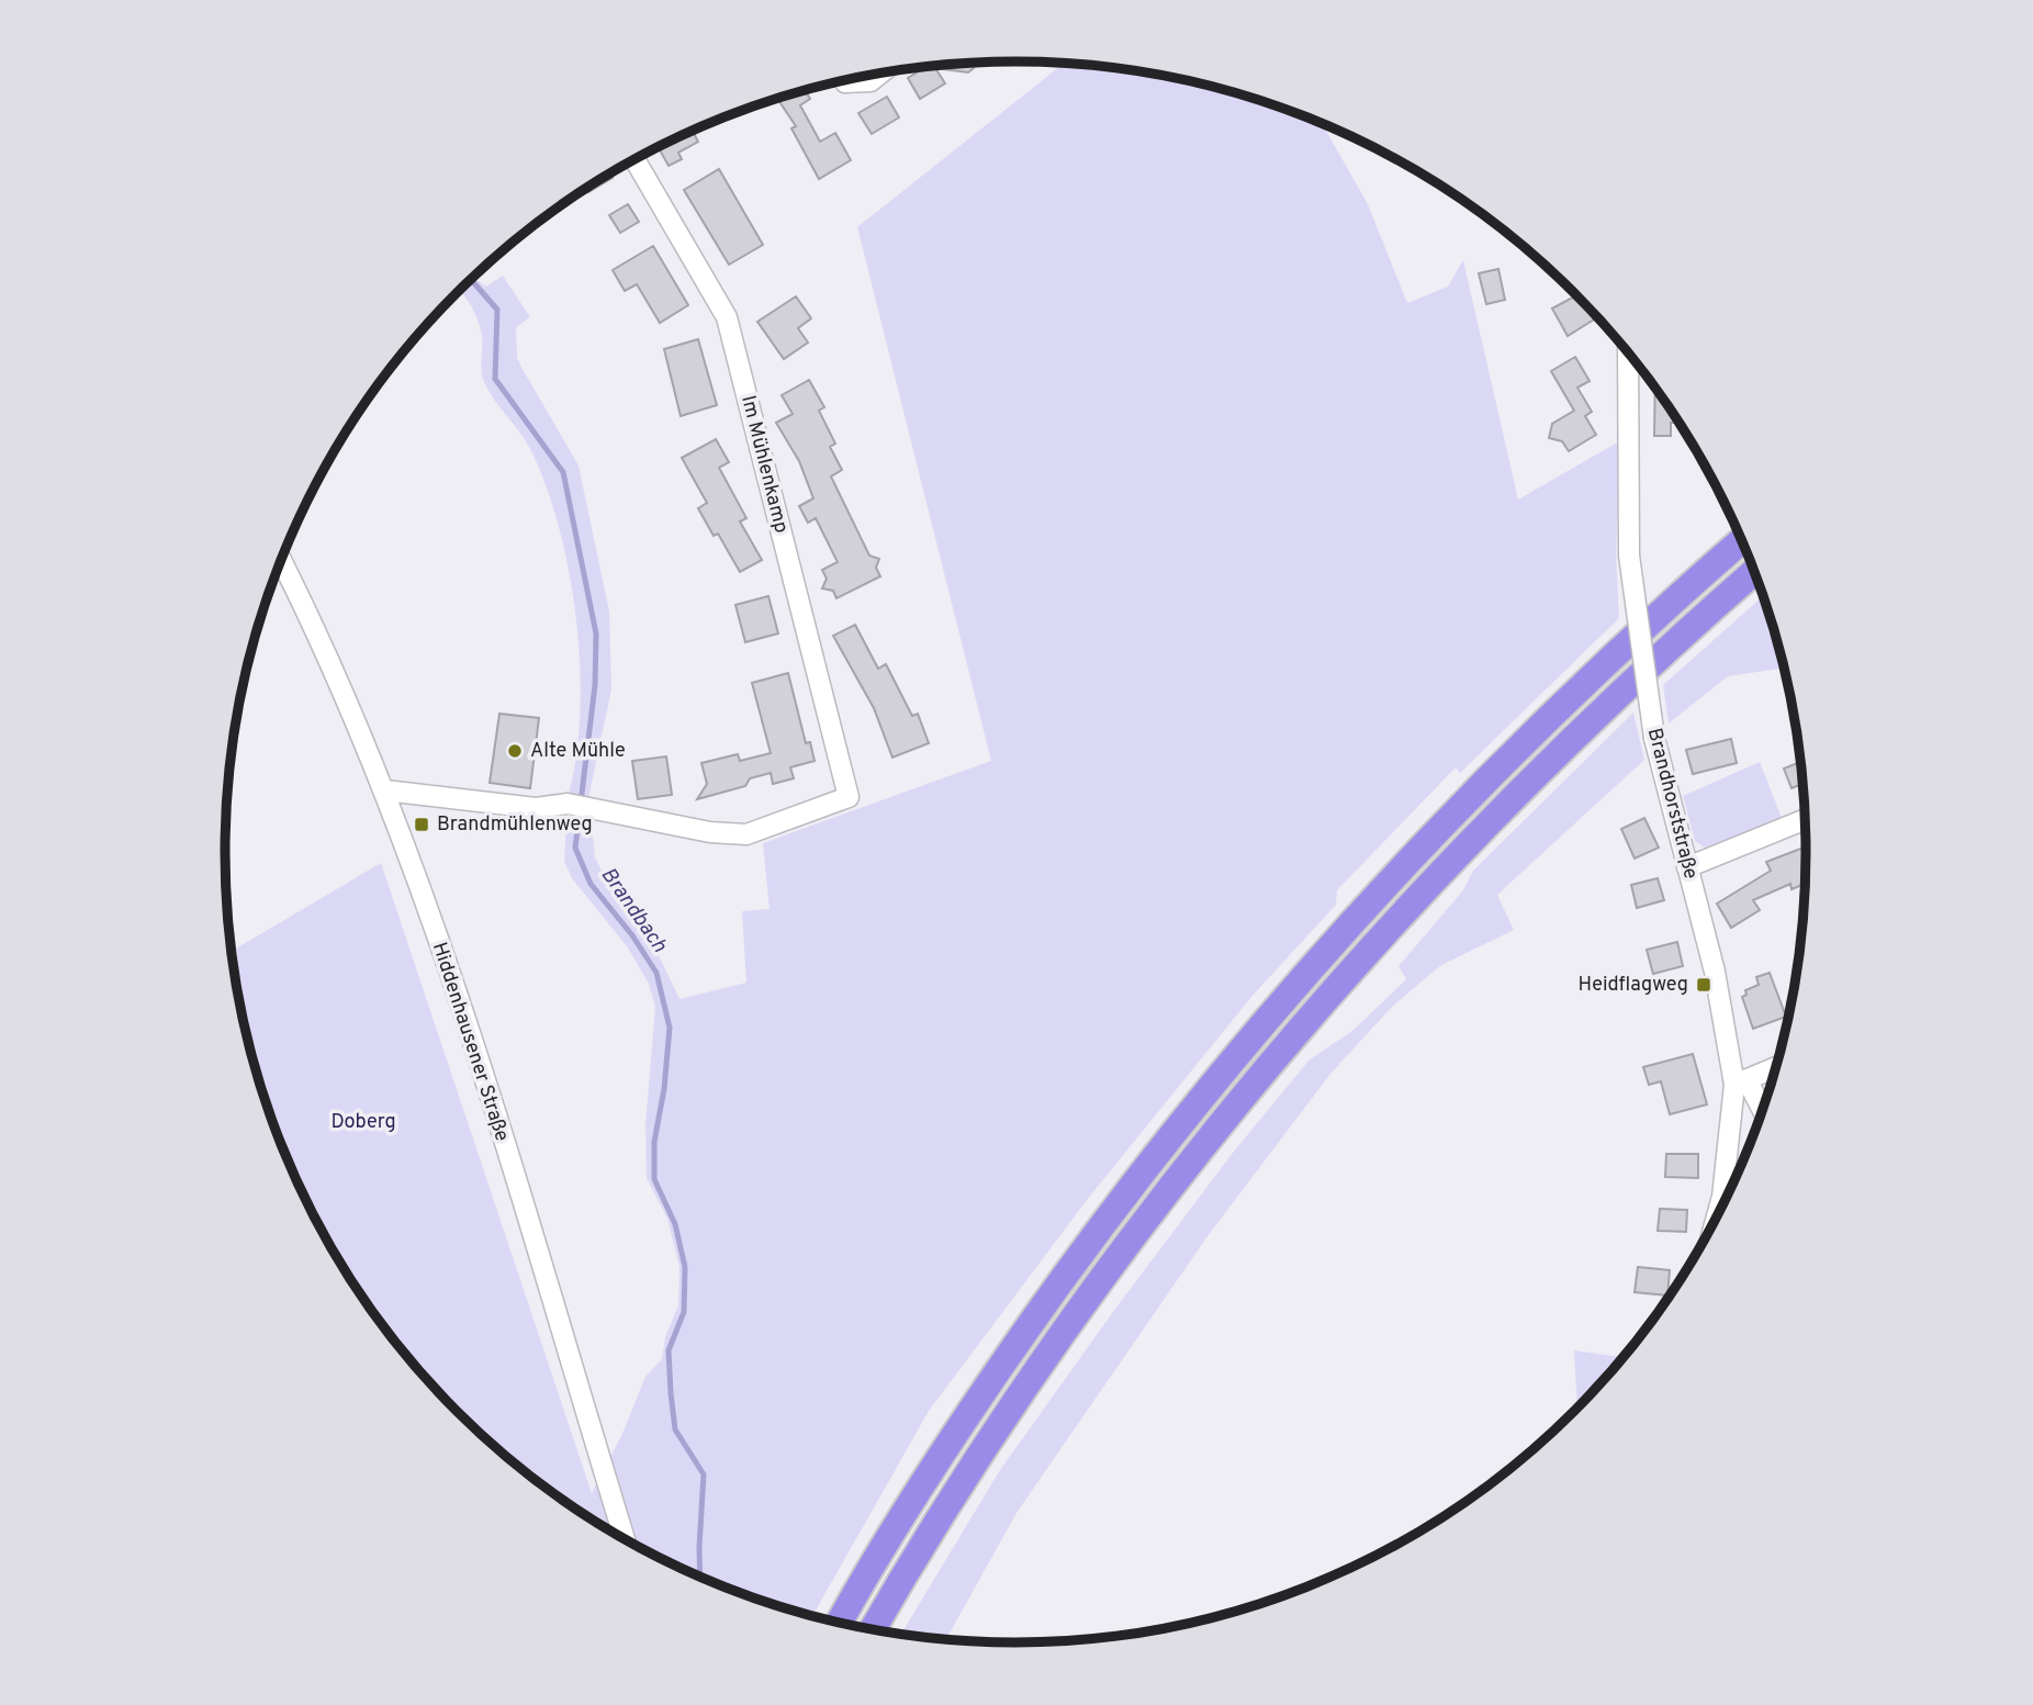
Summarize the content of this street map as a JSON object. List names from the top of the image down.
{
  "streets": {
    "street": ["Im Mühlenkamp", "Brandhorststraße", "Hiddenhausener Straße"]
  },
  "crossings": [
    ["Im Mühlenkamp", "Hiddenhausener Straße"]
  ],
  "water": ["Brandbach"],
  "parks": ["Doberg"],
  "places": {
    "other": ["Alte Mühle"],
    "transit": ["Brandmühlenweg", "Heidflagweg"]
  }
}
